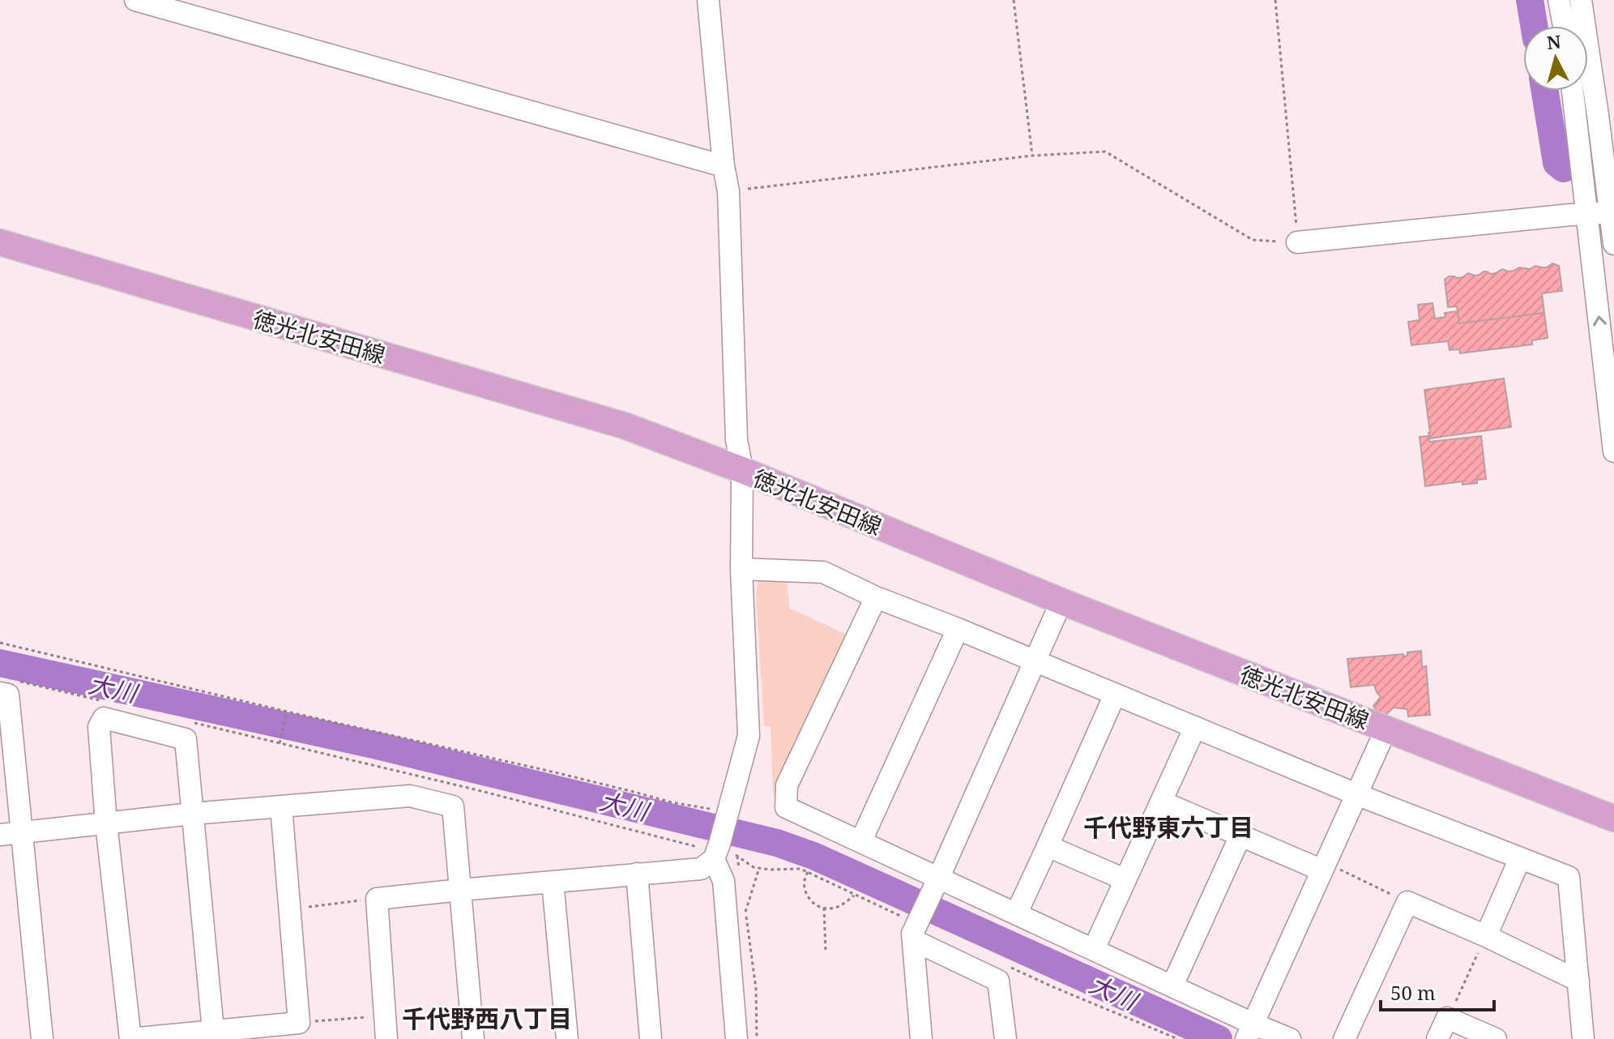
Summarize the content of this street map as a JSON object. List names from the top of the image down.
{
  "streets": {
    "main road": ["徳光北安田線"]
  },
  "districts": ["千代野東六丁目", "千代野西八丁目"],
  "water": ["大川"],
  "scale_bar": "50 m",
  "north": "top"
}
